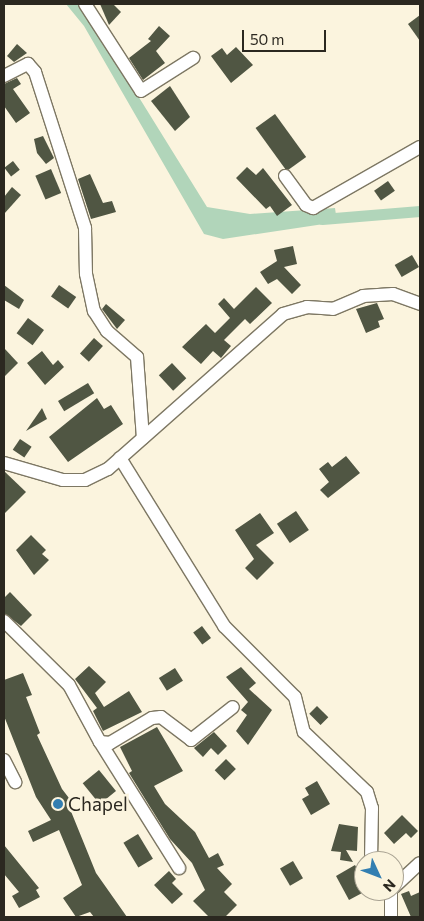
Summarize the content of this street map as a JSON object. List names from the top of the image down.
{
  "places": ["Chapel"],
  "scale_bar": "50 m",
  "north": "bottom right"
}
